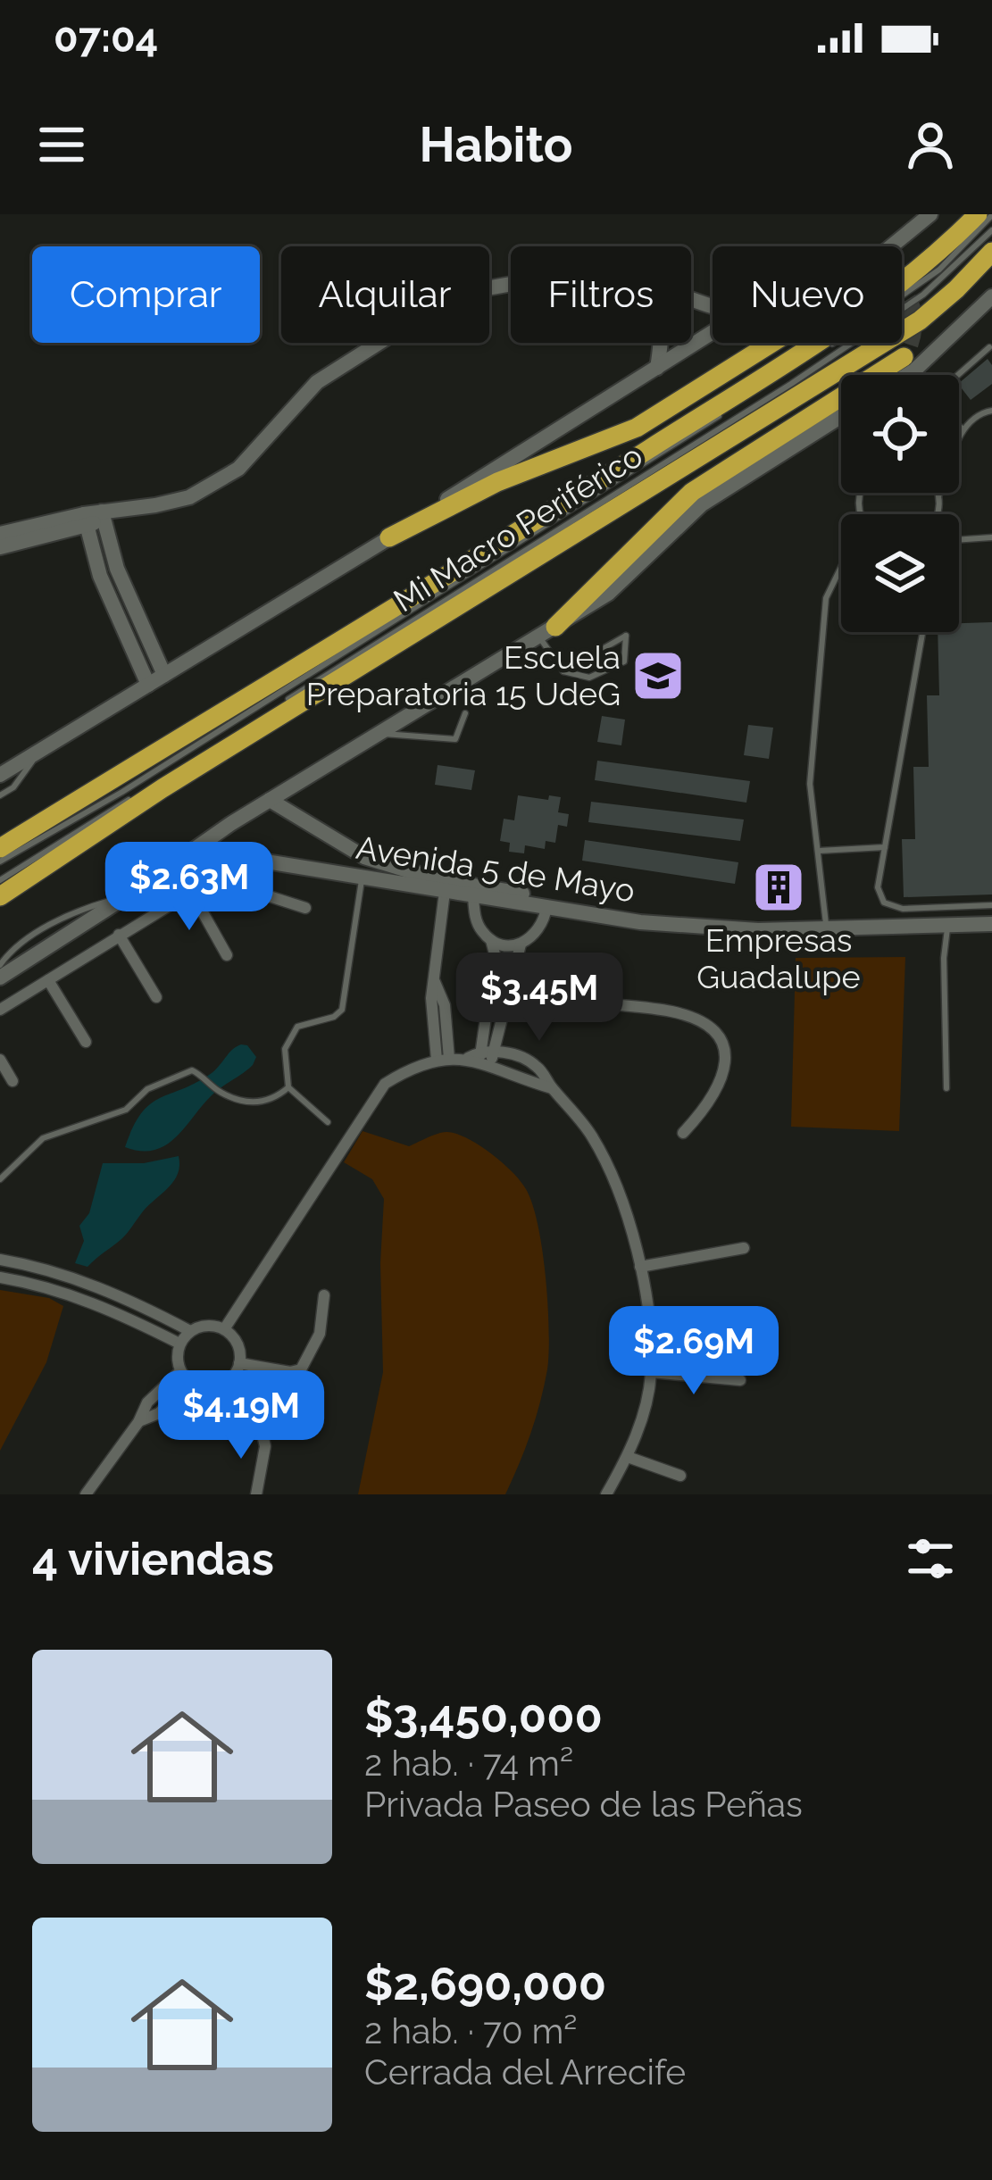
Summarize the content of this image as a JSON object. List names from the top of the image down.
{
  "streets": {
    "main road": ["Avenida 5 de Mayo"],
    "lane": ["Mi Macro Periférico"]
  },
  "places": {
    "school or university": ["Escuela Preparatoria 15 UdeG"],
    "building": ["Empresas Guadalupe"]
  },
  "page": {
    "status": "07:04",
    "header": "Habito",
    "chip": [
      "Comprar",
      "Alquilar",
      "Filtros",
      "Nuevo"
    ],
    "price": [
      "$2.63M",
      "$3.45M",
      "$2.69M",
      "$4.19M"
    ],
    "heading": "4 viviendas",
    "list": [
      {
        "name": "$3,450,000",
        "note": "2 hab. · 74 m² · Privada Paseo de las Peñas"
      },
      {
        "name": "$2,690,000",
        "note": "2 hab. · 70 m² · Cerrada del Arrecife"
      }
    ]
  }
}
